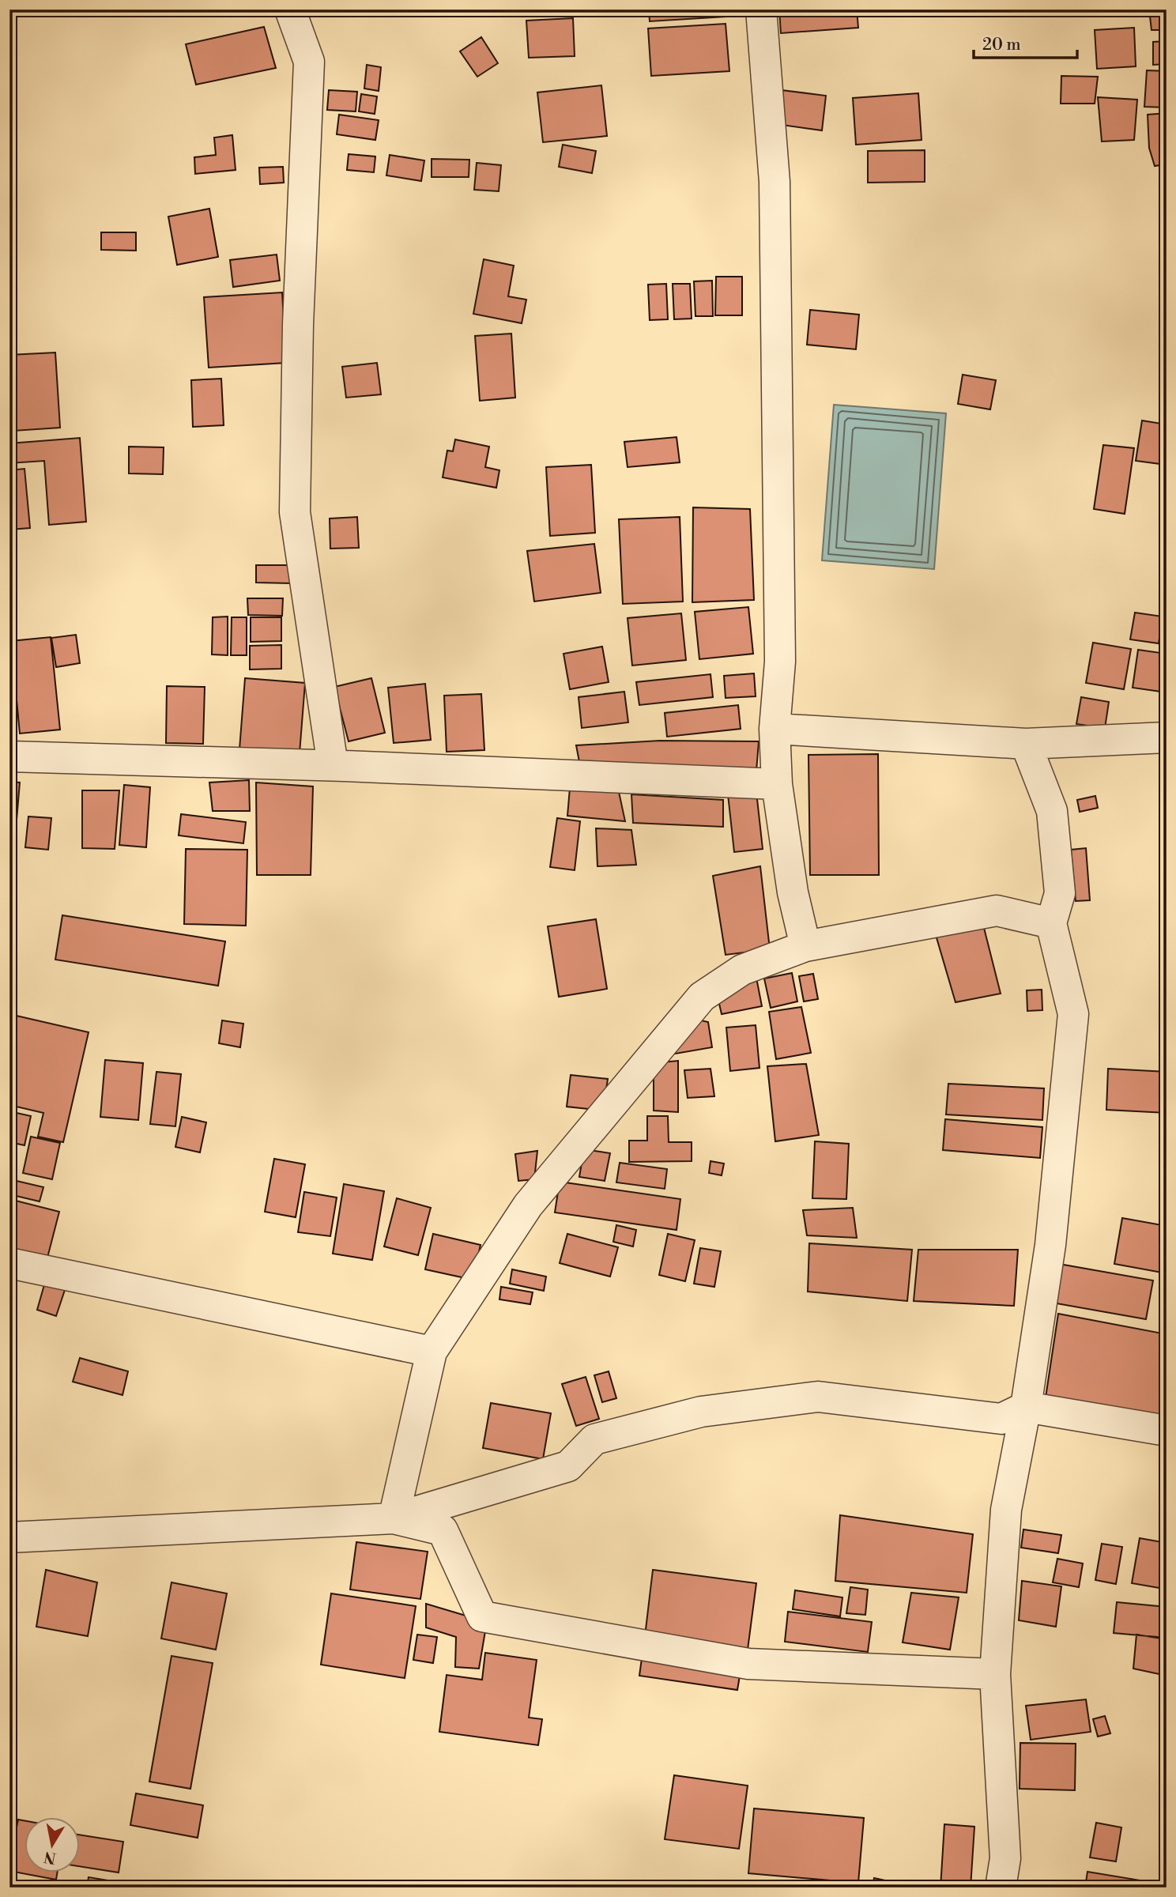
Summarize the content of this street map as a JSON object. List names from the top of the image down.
{
  "scale_bar": "20 m",
  "north": "bottom"
}
